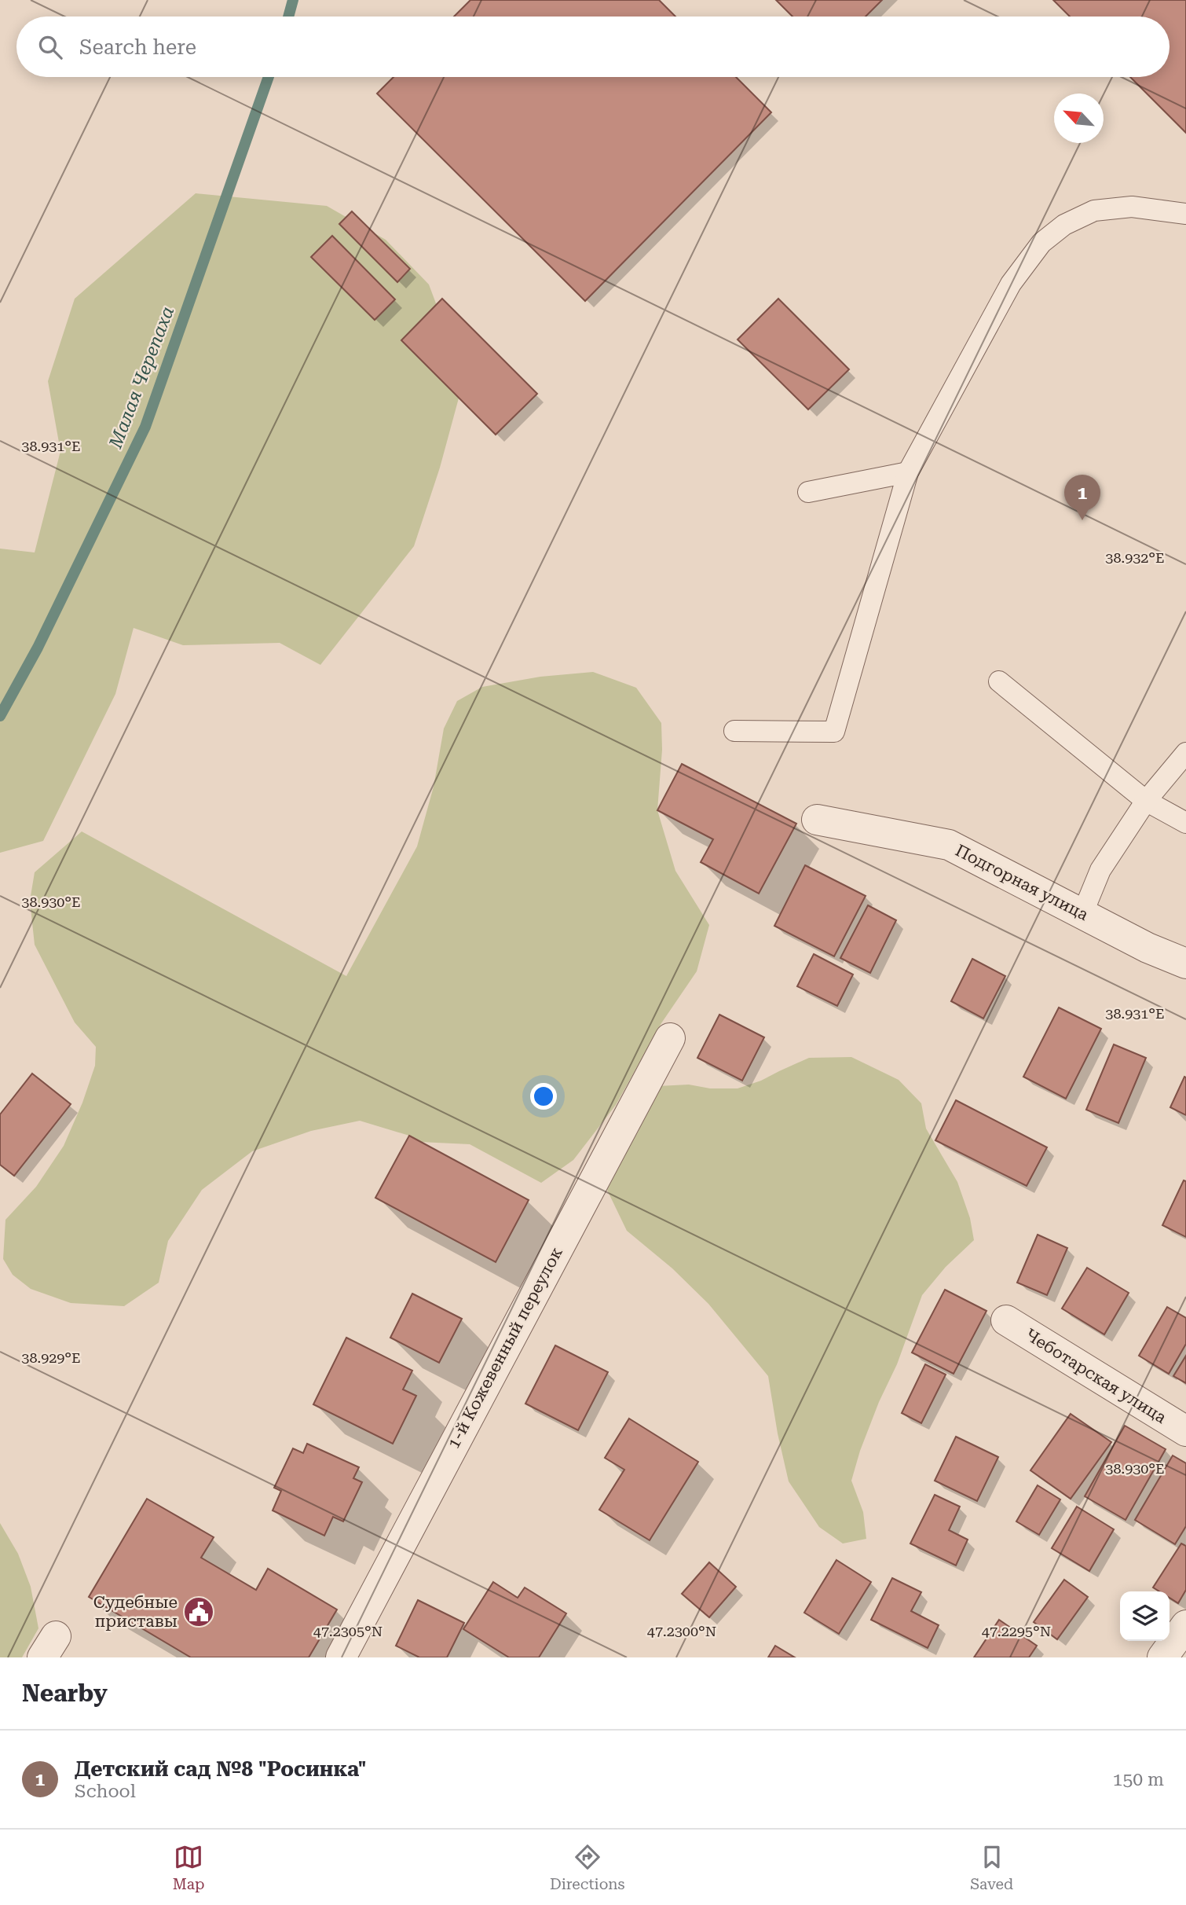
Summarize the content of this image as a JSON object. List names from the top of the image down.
{
  "streets": {
    "street": ["Подгорная улица", "1-й Кожевенный переулок", "Чеботарская улица"]
  },
  "water": ["Малая Черепаха"],
  "places": {
    "public building": ["Судебные приставы"]
  },
  "north": "top left",
  "page": {
    "search": "Search here",
    "pins": "1",
    "heading": "Nearby",
    "list": [
      {
        "mark": "1",
        "name": "Детский сад №8 \"Росинка\"",
        "note": "School",
        "value": "150 m"
      }
    ],
    "nav": ["Map", "Directions", "Saved"]
  },
  "coordinates": [
    "38.931°E",
    "38.932°E",
    "38.930°E",
    "38.929°E",
    "47.2305°N",
    "47.2300°N",
    "47.2295°N"
  ]
}
